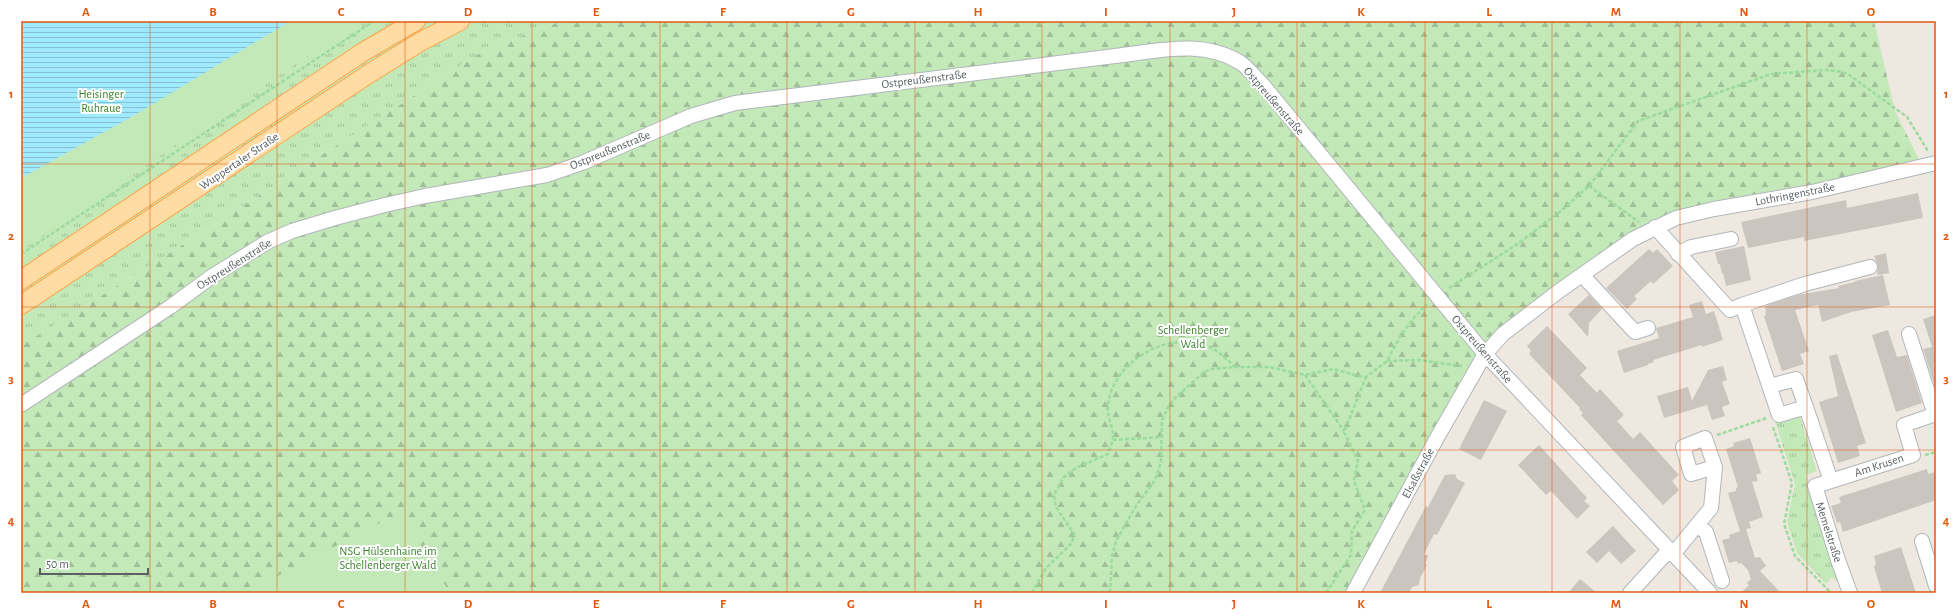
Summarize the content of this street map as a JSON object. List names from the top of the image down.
{
  "streets": {
    "main road": ["Wuppertaler Straße"],
    "street": [
      "Ostpreußenstraße",
      "Lothringenstraße",
      "Am Krusen",
      "Elsaßstraße",
      "Memelstraße"
    ]
  },
  "crossings": [
    ["Ostpreußenstraße", "Lothringenstraße"],
    ["Ostpreußenstraße", "Elsaßstraße"],
    ["Lothringenstraße", "Elsaßstraße"],
    ["Am Krusen", "Memelstraße"]
  ],
  "parks": ["Heisinger Ruhraue", "Schellenberger Wald", "NSG Hülsenhaine im Schellenberger Wald"],
  "scale_bar": "50 m",
  "grid": {
    "columns": [
      "A",
      "B",
      "C",
      "D",
      "E",
      "F",
      "G",
      "H",
      "I",
      "J",
      "K",
      "L",
      "M",
      "N",
      "O"
    ],
    "rows": [
      "1",
      "2",
      "3",
      "4"
    ]
  }
}
